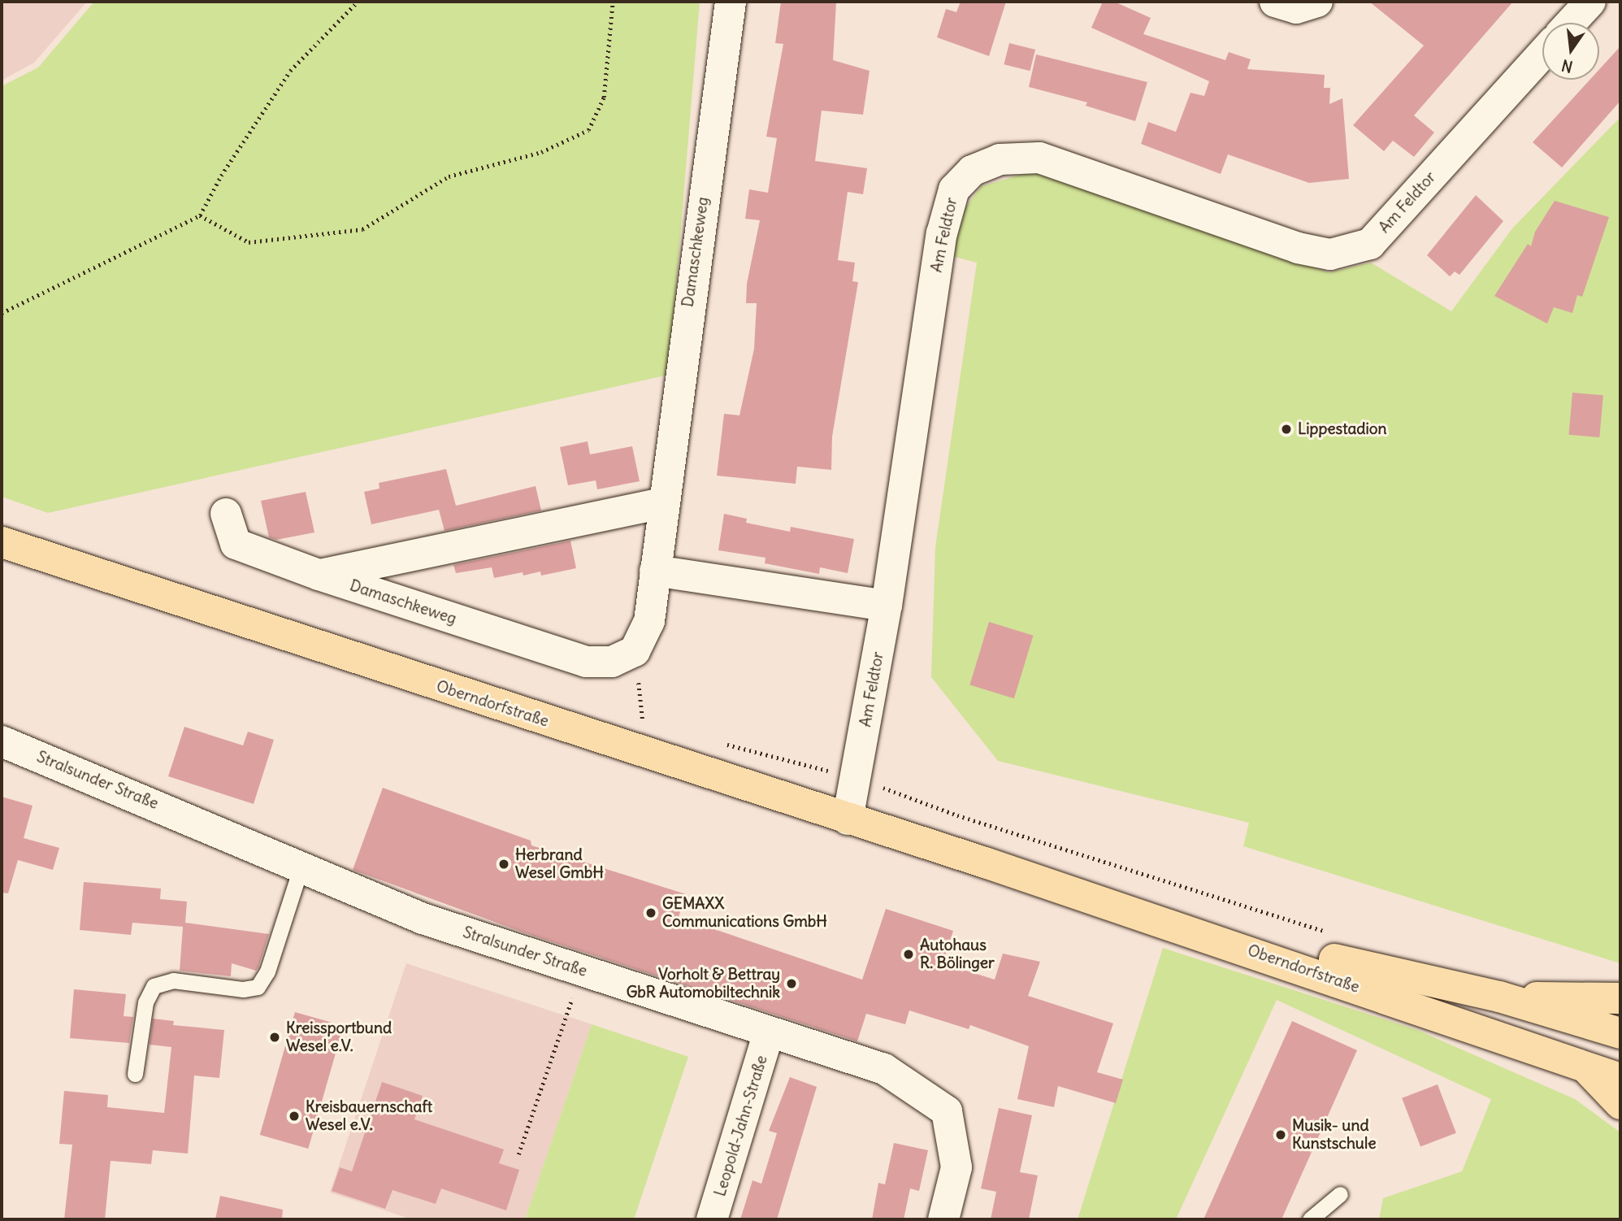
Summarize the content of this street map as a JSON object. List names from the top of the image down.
{
  "streets": {
    "main road": ["Oberndorfstraße"],
    "street": [
      "Am Feldtor",
      "Damaschkeweg",
      "Stralsunder Straße",
      "Leopold-Jahn-Straße"
    ]
  },
  "crossings": [
    ["Am Feldtor", "Oberndorfstraße"],
    ["Stralsunder Straße", "Leopold-Jahn-Straße"]
  ],
  "places": [
    "Lippestadion",
    "Herbrand Wesel GmbH",
    "GEMAXX Communications GmbH",
    "Autohaus R. Bölinger",
    "Vorholt & Bettray GbR Automobiltechnik",
    "Kreissportbund Wesel e.V.",
    "Kreisbauernschaft Wesel e.V.",
    "Musik- und Kunstschule"
  ],
  "north": "bottom"
}
